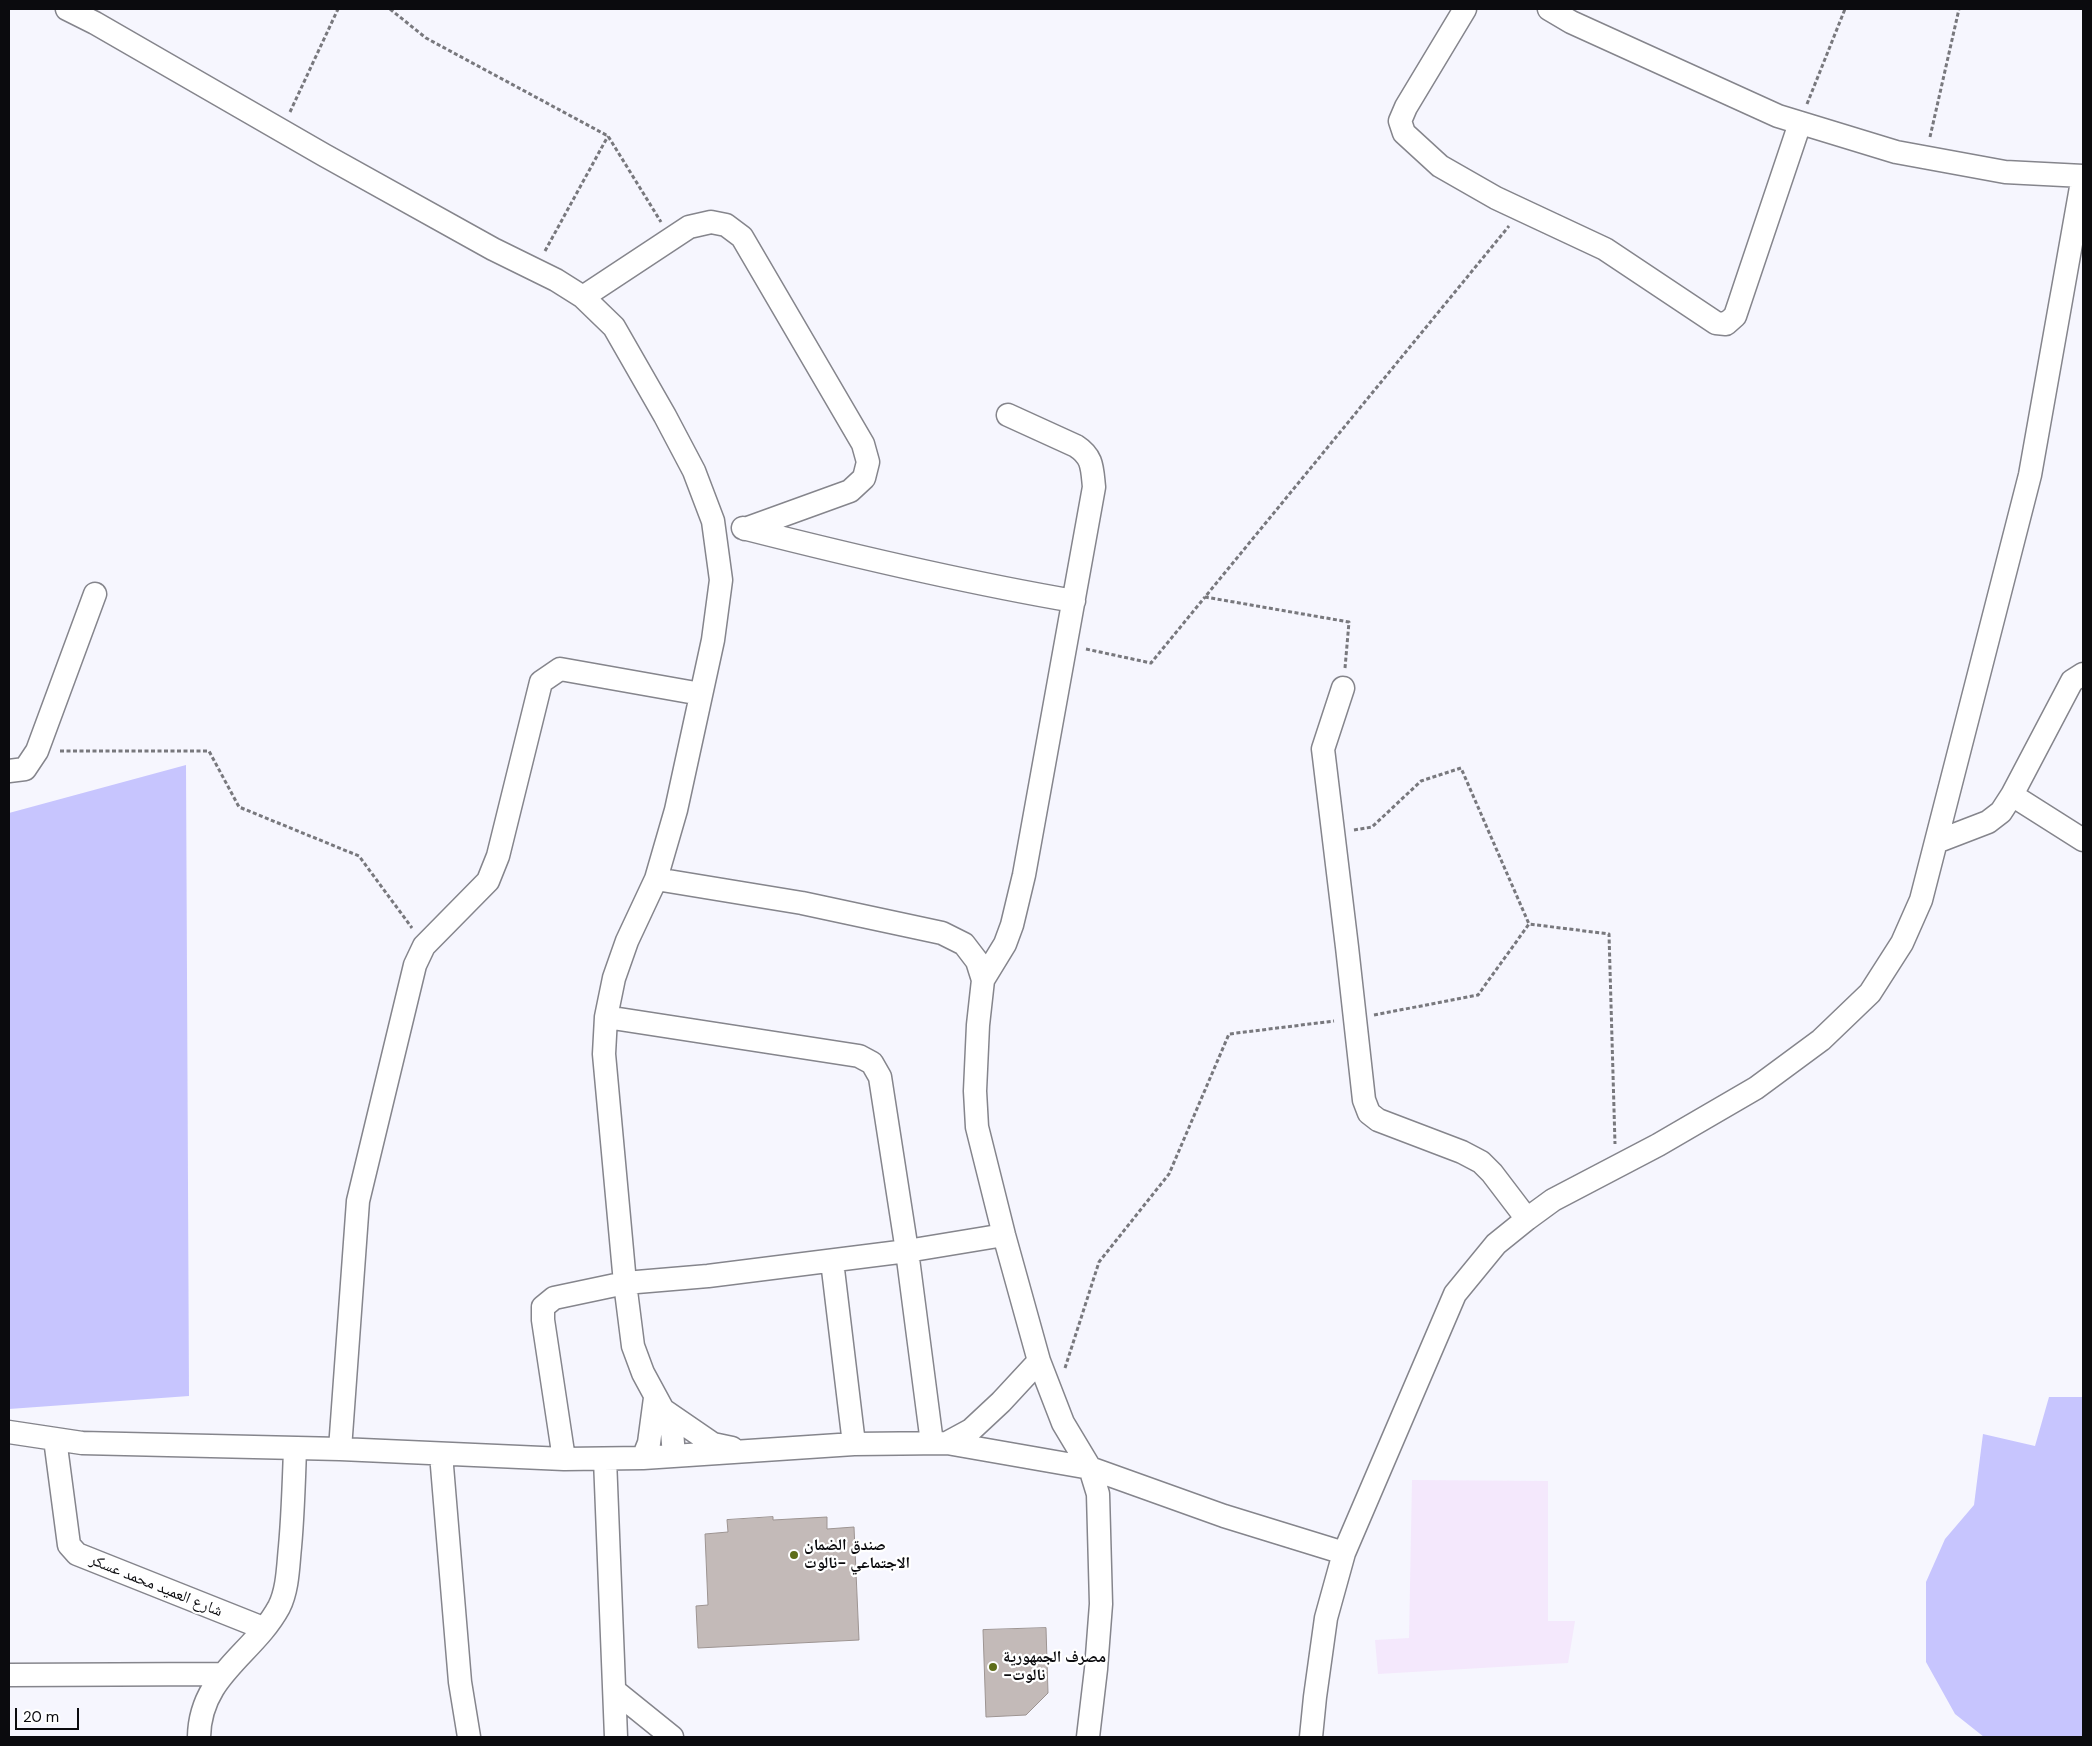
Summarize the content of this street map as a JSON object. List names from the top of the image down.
{
  "streets": {
    "street": ["شارع العميد محمد عسكر"]
  },
  "places": ["صندق الضمان الاجتماعي -نالوت", "مصرف الجمهورية -نالوت"],
  "scale_bar": "20 m"
}
